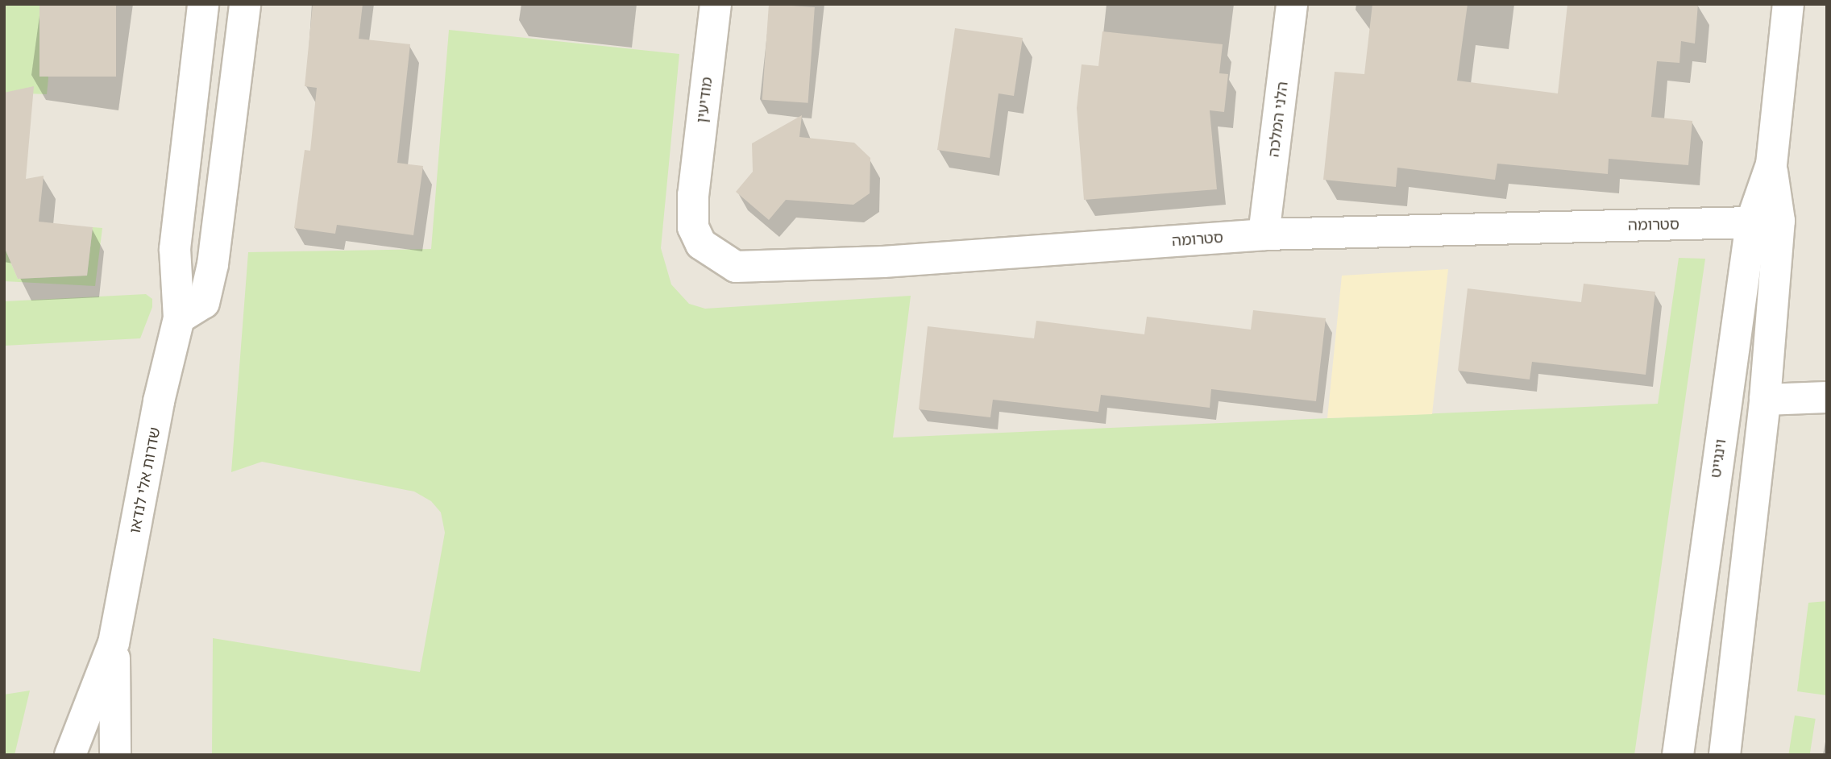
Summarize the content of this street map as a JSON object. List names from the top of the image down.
{
  "streets": {
    "street": [
      "מודיעין",
      "הלני המלכה",
      "סטרומה",
      "וינגייט",
      "שדרות אלי לנדאו"
    ]
  },
  "crossings": [
    ["מודיעין", "סטרומה"],
    ["הלני המלכה", "סטרומה"],
    ["סטרומה", "וינגייט"]
  ]
}
